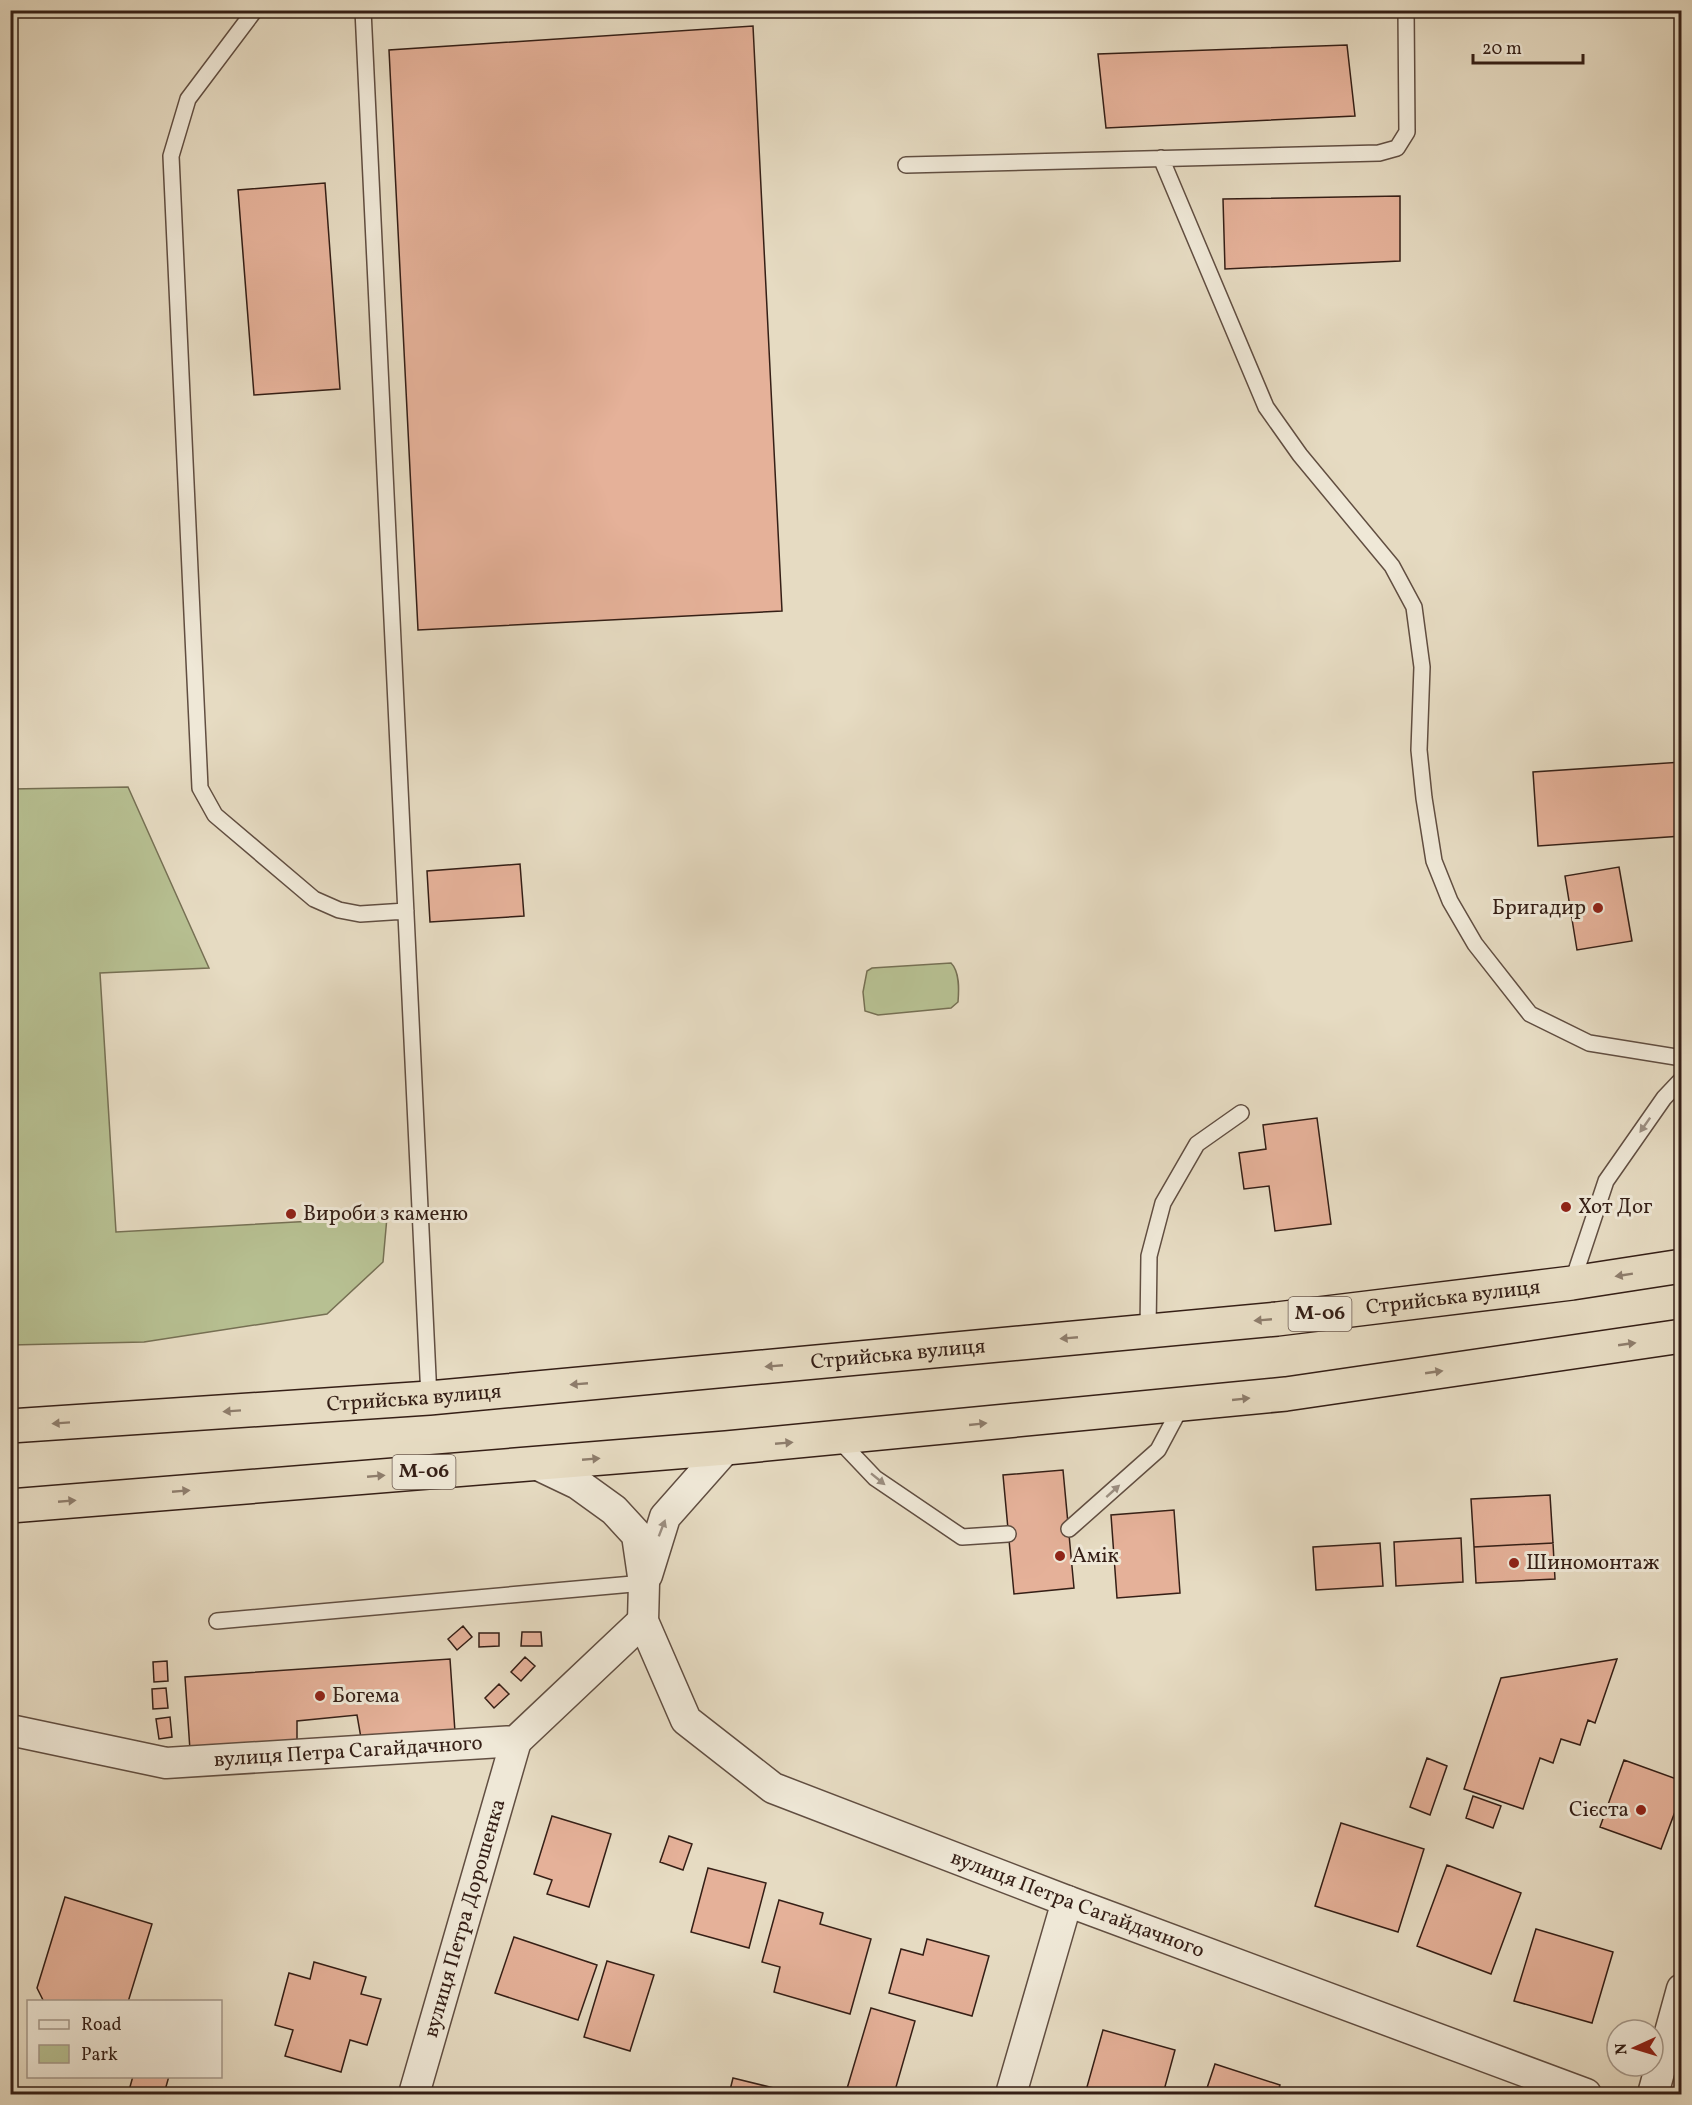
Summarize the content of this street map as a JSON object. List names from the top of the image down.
{
  "streets": {
    "highway": ["Стрийська вулиця", "М-06"],
    "street": ["вулиця Петра Сагайдачного", "вулиця Петра Дорошенка"]
  },
  "crossings": [
    ["М-06", "вулиця Петра Сагайдачного"],
    ["вулиця Петра Сагайдачного", "вулиця Петра Дорошенка"]
  ],
  "places": [
    "Бригадир",
    "Хот Дог",
    "Вироби з каменю",
    "Амік",
    "Шиномонтаж",
    "Богема",
    "Сієста"
  ],
  "legend": ["Road", "Park"],
  "scale_bar": "20 m",
  "north": "left"
}
